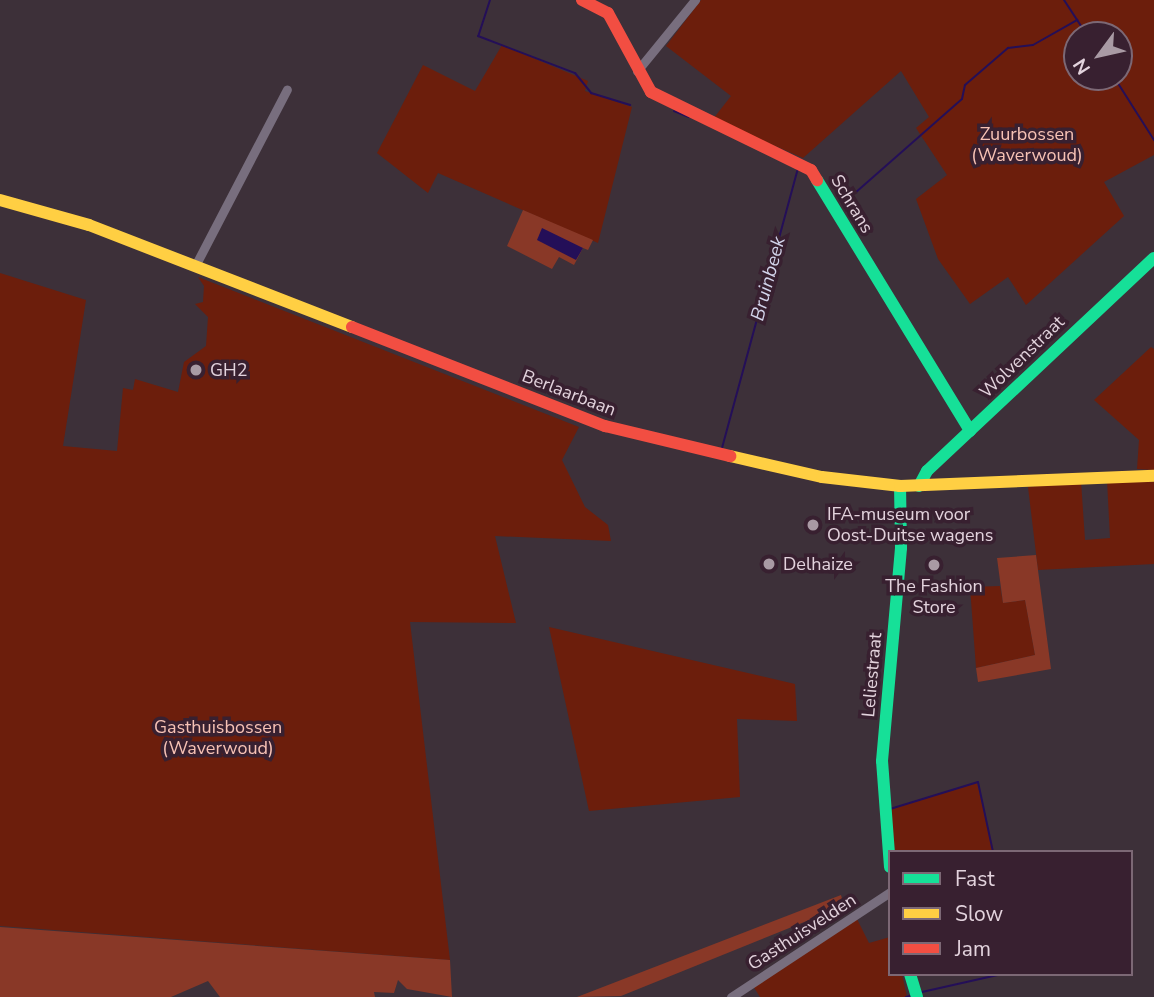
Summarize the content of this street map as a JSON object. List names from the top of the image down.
{
  "streets": {
    "street": [
      "Schrans",
      "Wolvenstraat",
      "Berlaarbaan",
      "Leliestraat",
      "Gasthuisvelden"
    ]
  },
  "crossings": [
    ["Schrans", "Wolvenstraat"],
    ["Wolvenstraat", "Berlaarbaan"],
    ["Berlaarbaan", "Leliestraat"]
  ],
  "water": ["Bruinbeek"],
  "parks": ["Zuurbossen (Waverwoud)", "Gasthuisbossen (Waverwoud)"],
  "places": [
    "GH2",
    "IFA-museum voor Oost-Duitse wagens",
    "Delhaize",
    "The Fashion Store"
  ],
  "legend": ["Fast", "Slow", "Jam"],
  "north": "bottom left"
}
